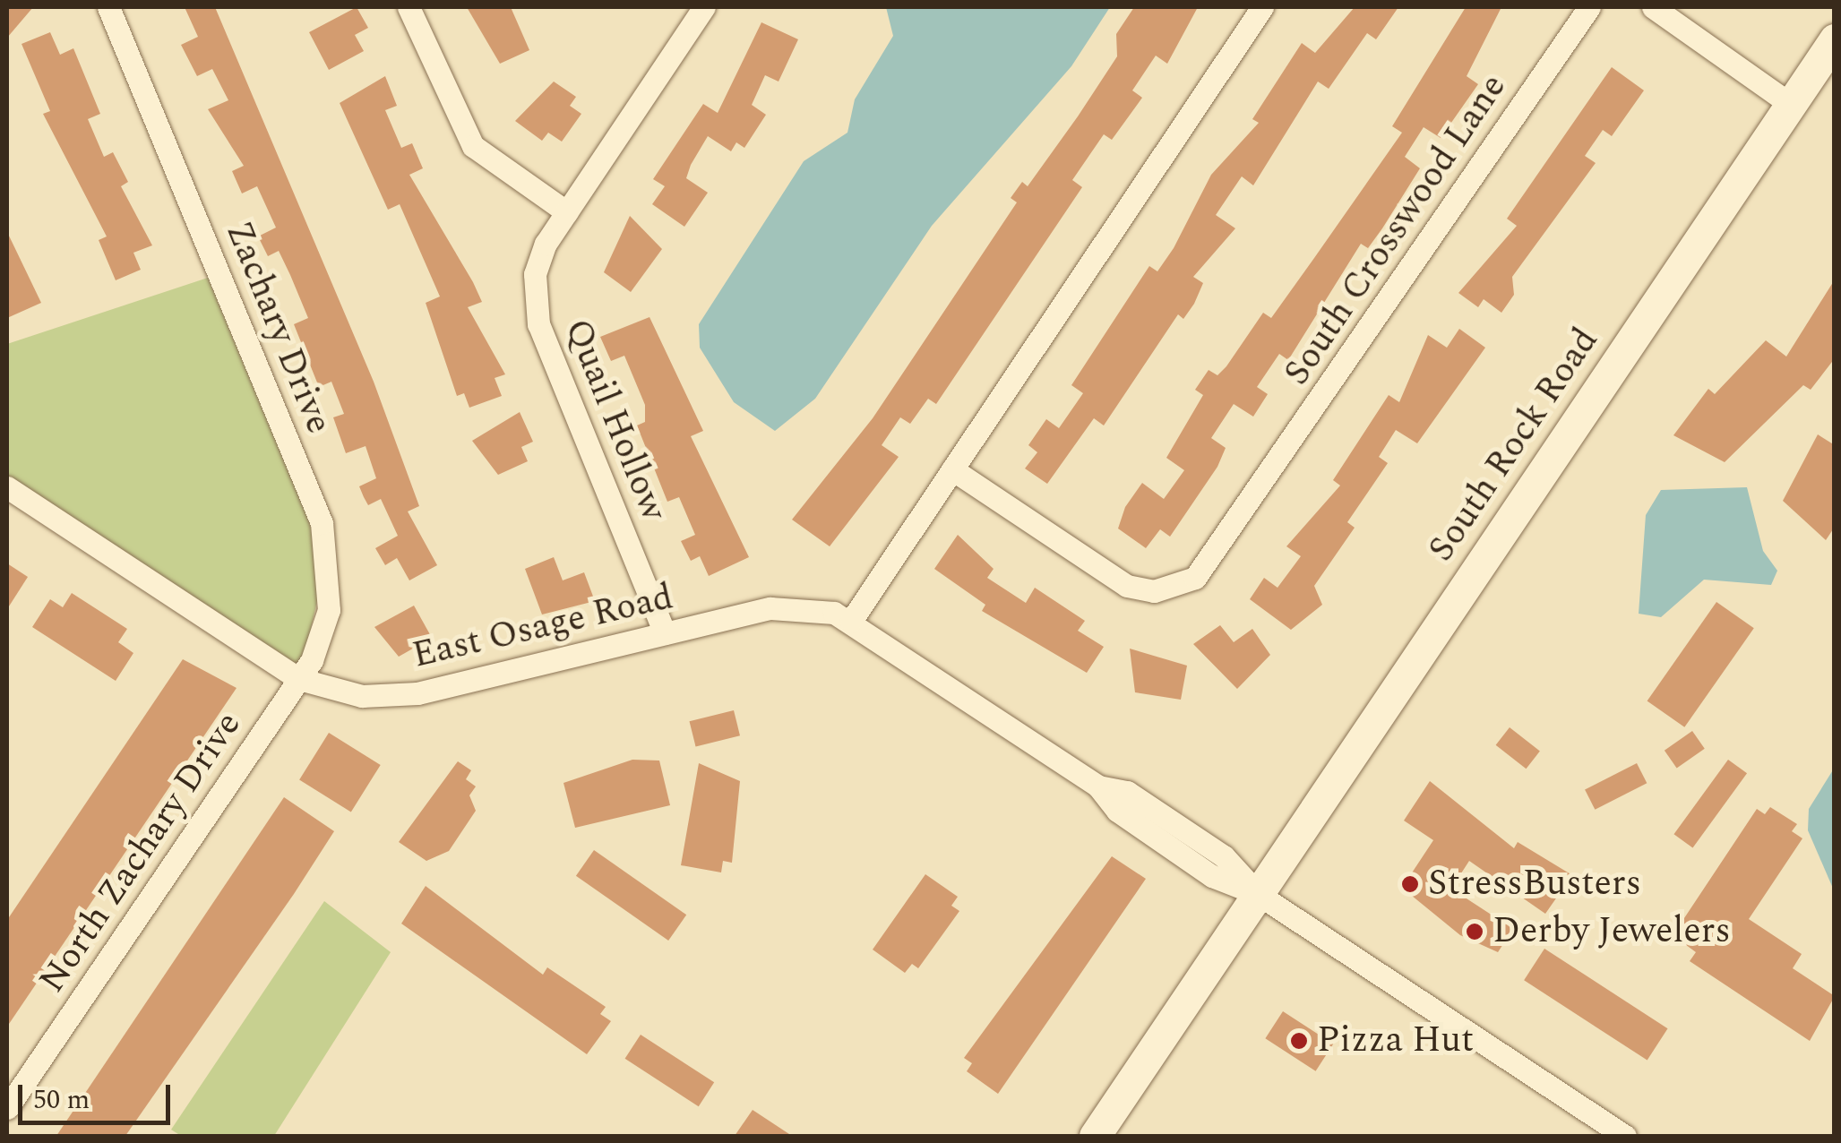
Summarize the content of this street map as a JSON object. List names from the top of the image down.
{
  "streets": {
    "main road": ["South Rock Road"],
    "street": [
      "South Crosswood Lane",
      "Zachary Drive",
      "Quail Hollow",
      "East Osage Road",
      "North Zachary Drive"
    ]
  },
  "crossings": [
    ["Zachary Drive", "East Osage Road"],
    ["Zachary Drive", "North Zachary Drive"],
    ["Quail Hollow", "East Osage Road"],
    ["South Rock Road", "East Osage Road"],
    ["East Osage Road", "North Zachary Drive"]
  ],
  "places": ["StressBusters", "Derby Jewelers", "Pizza Hut"],
  "scale_bar": "50 m"
}
